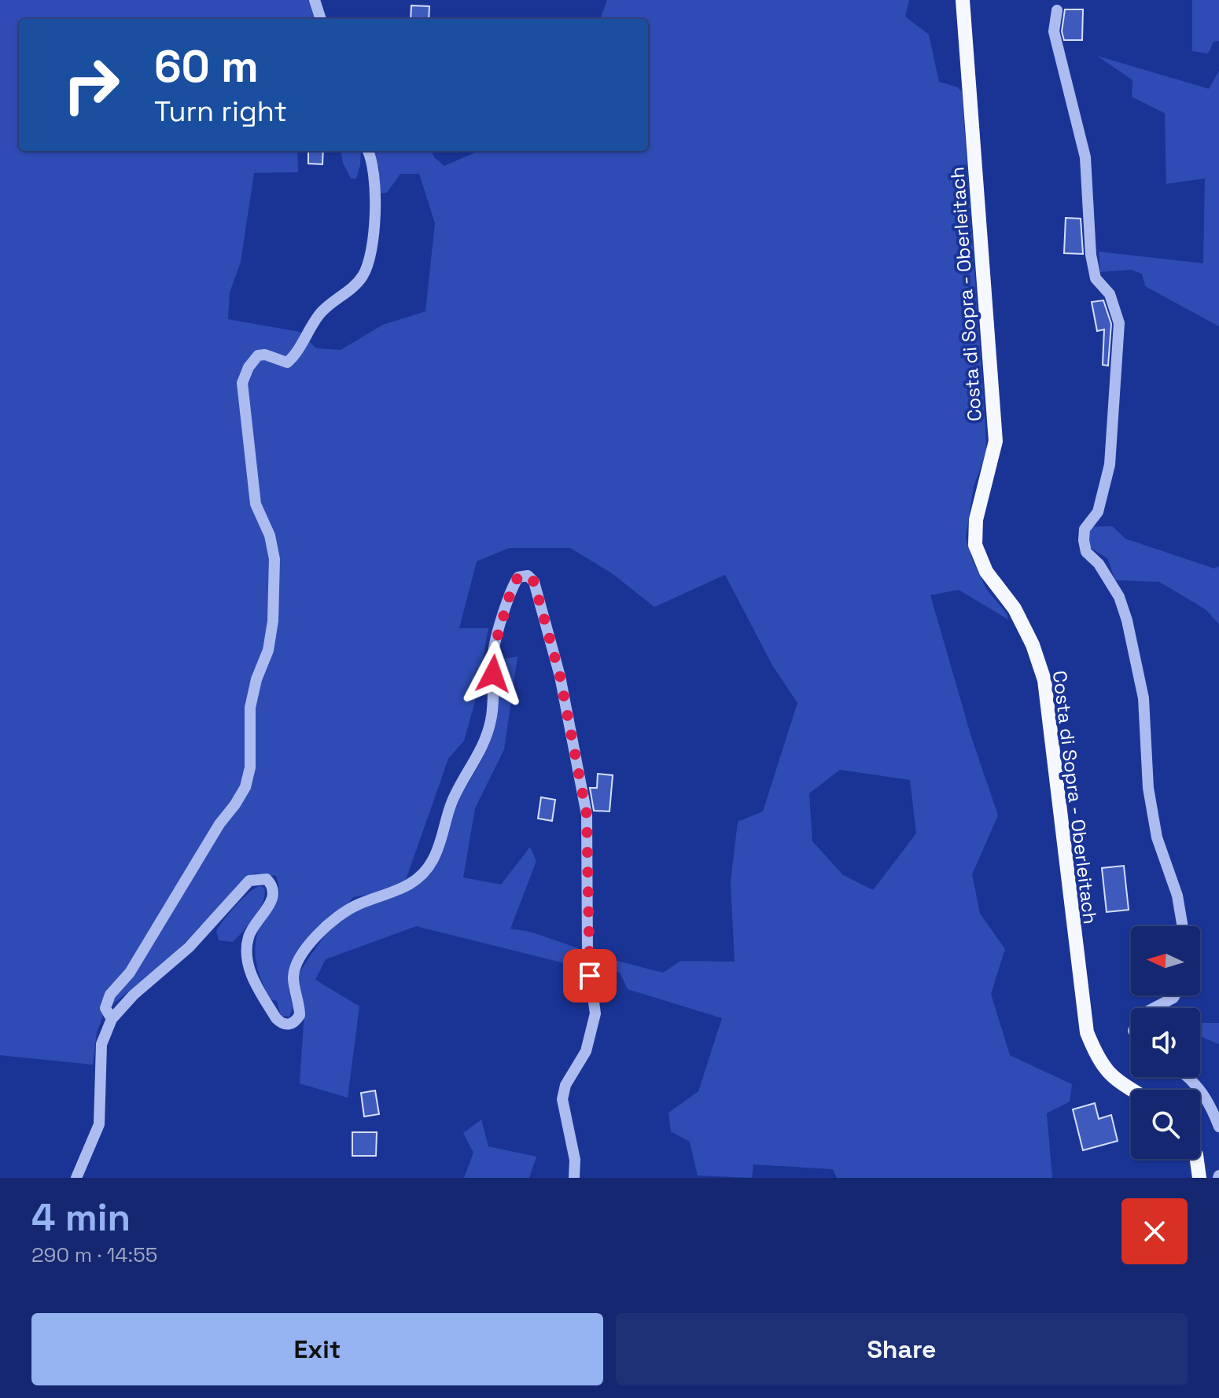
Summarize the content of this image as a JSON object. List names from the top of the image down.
{
  "streets": {
    "main road": ["Costa di Sopra - Oberleitach"]
  },
  "north": "left",
  "page": {
    "turn": ["60 m", "Turn right"],
    "heading": ["4 min", "290 m · 14:55"],
    "buttons": ["Exit", "Share"]
  }
}
